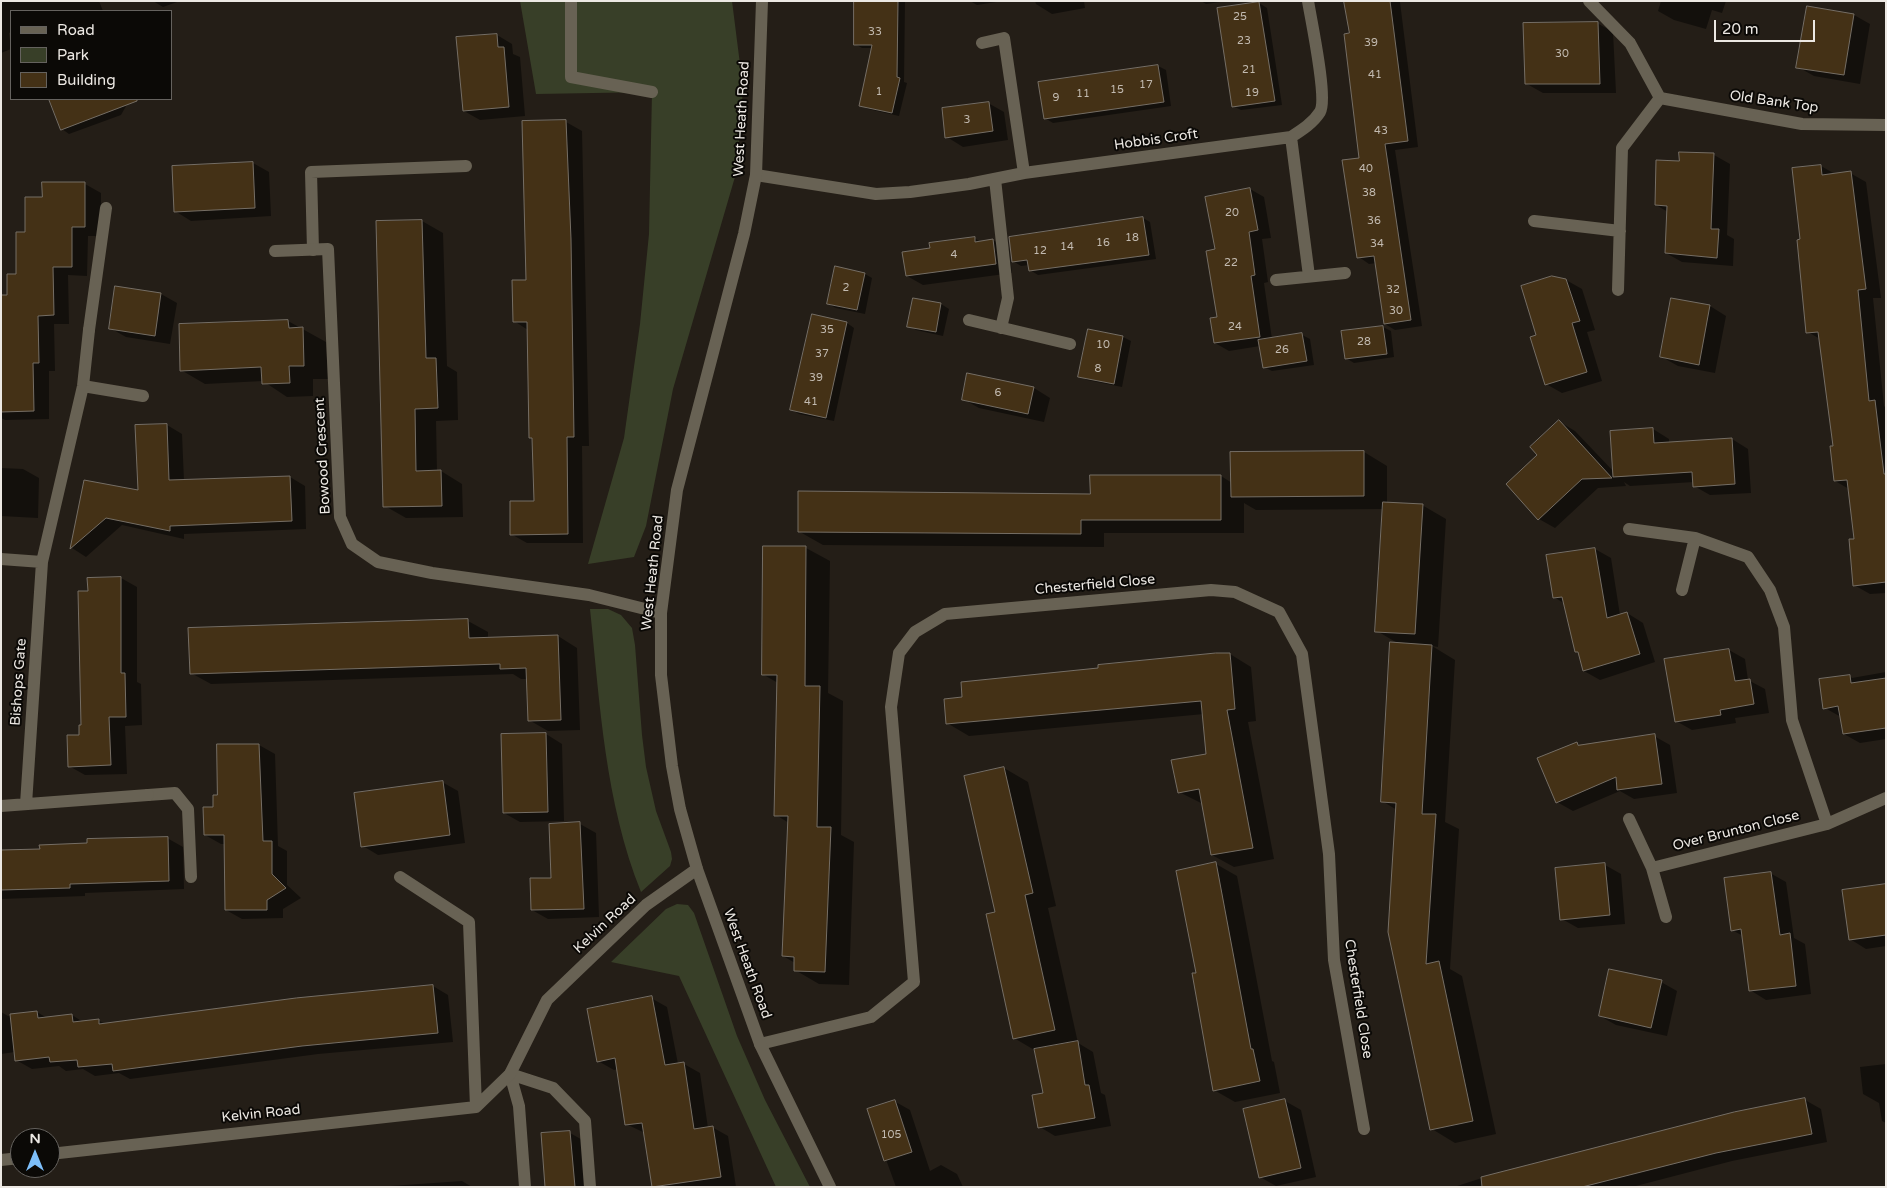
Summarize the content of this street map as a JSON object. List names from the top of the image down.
{
  "streets": {
    "street": [
      "Old Bank Top",
      "West Heath Road",
      "Hobbis Croft",
      "Bowood Crescent",
      "Chesterfield Close",
      "Bishops Gate",
      "Over Brunton Close",
      "Kelvin Road"
    ]
  },
  "crossings": [
    ["West Heath Road", "Hobbis Croft"],
    ["West Heath Road", "Bowood Crescent"],
    ["West Heath Road", "Chesterfield Close"],
    ["West Heath Road", "Kelvin Road"]
  ],
  "house_numbers": [
    "25",
    "33",
    "23",
    "39",
    "30",
    "21",
    "41",
    "17",
    "15",
    "1",
    "19",
    "11",
    "9",
    "3",
    "43",
    "40",
    "38",
    "20",
    "36",
    "18",
    "16",
    "34",
    "14",
    "12",
    "4",
    "22",
    "2",
    "32",
    "30",
    "24",
    "35",
    "28",
    "10",
    "26",
    "37",
    "8",
    "39",
    "6",
    "41",
    "105"
  ],
  "legend": ["Road", "Park", "Building"],
  "scale_bar": "20 m",
  "north": "top"
}
